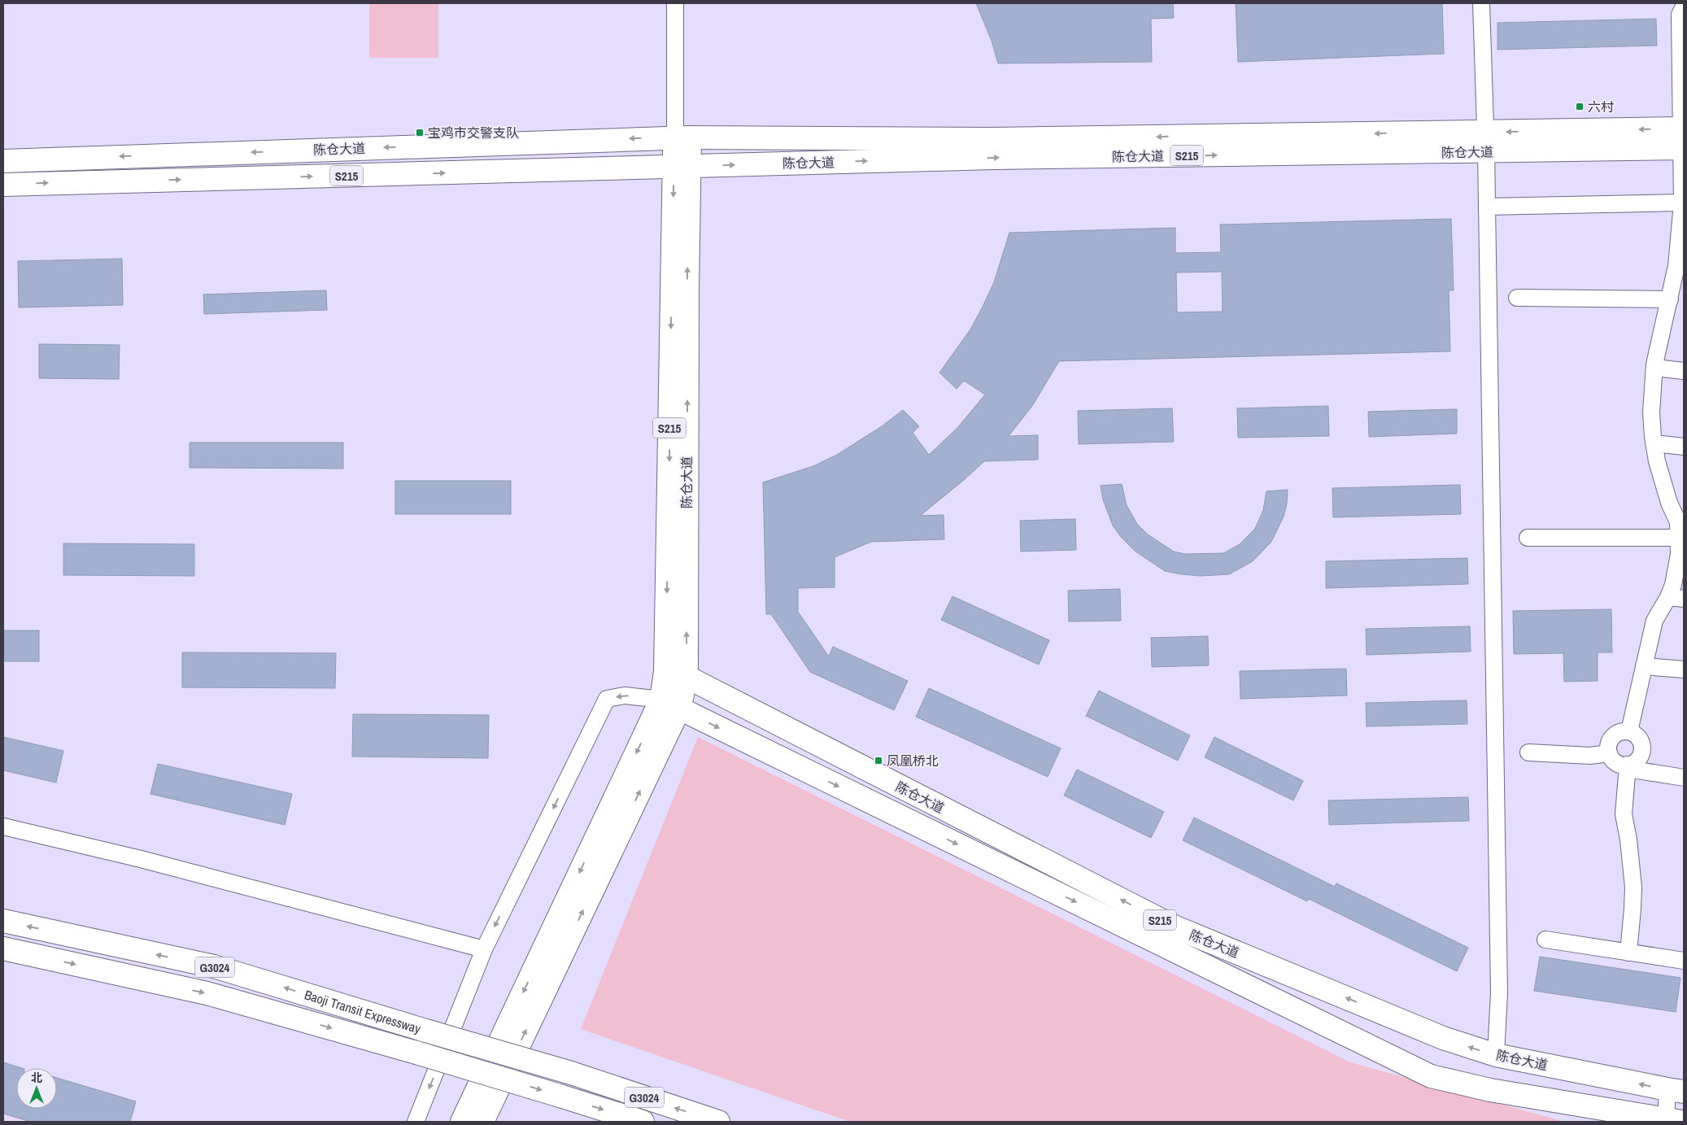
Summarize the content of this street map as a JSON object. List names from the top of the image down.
{
  "streets": {
    "main road": [
      "陈仓大道",
      "S215",
      "G3024",
      "Baoji Transit Expressway"
    ]
  },
  "places": {
    "transit": ["六村", "宝鸡市交警支队", "凤凰桥北"]
  },
  "north": "top"
}
